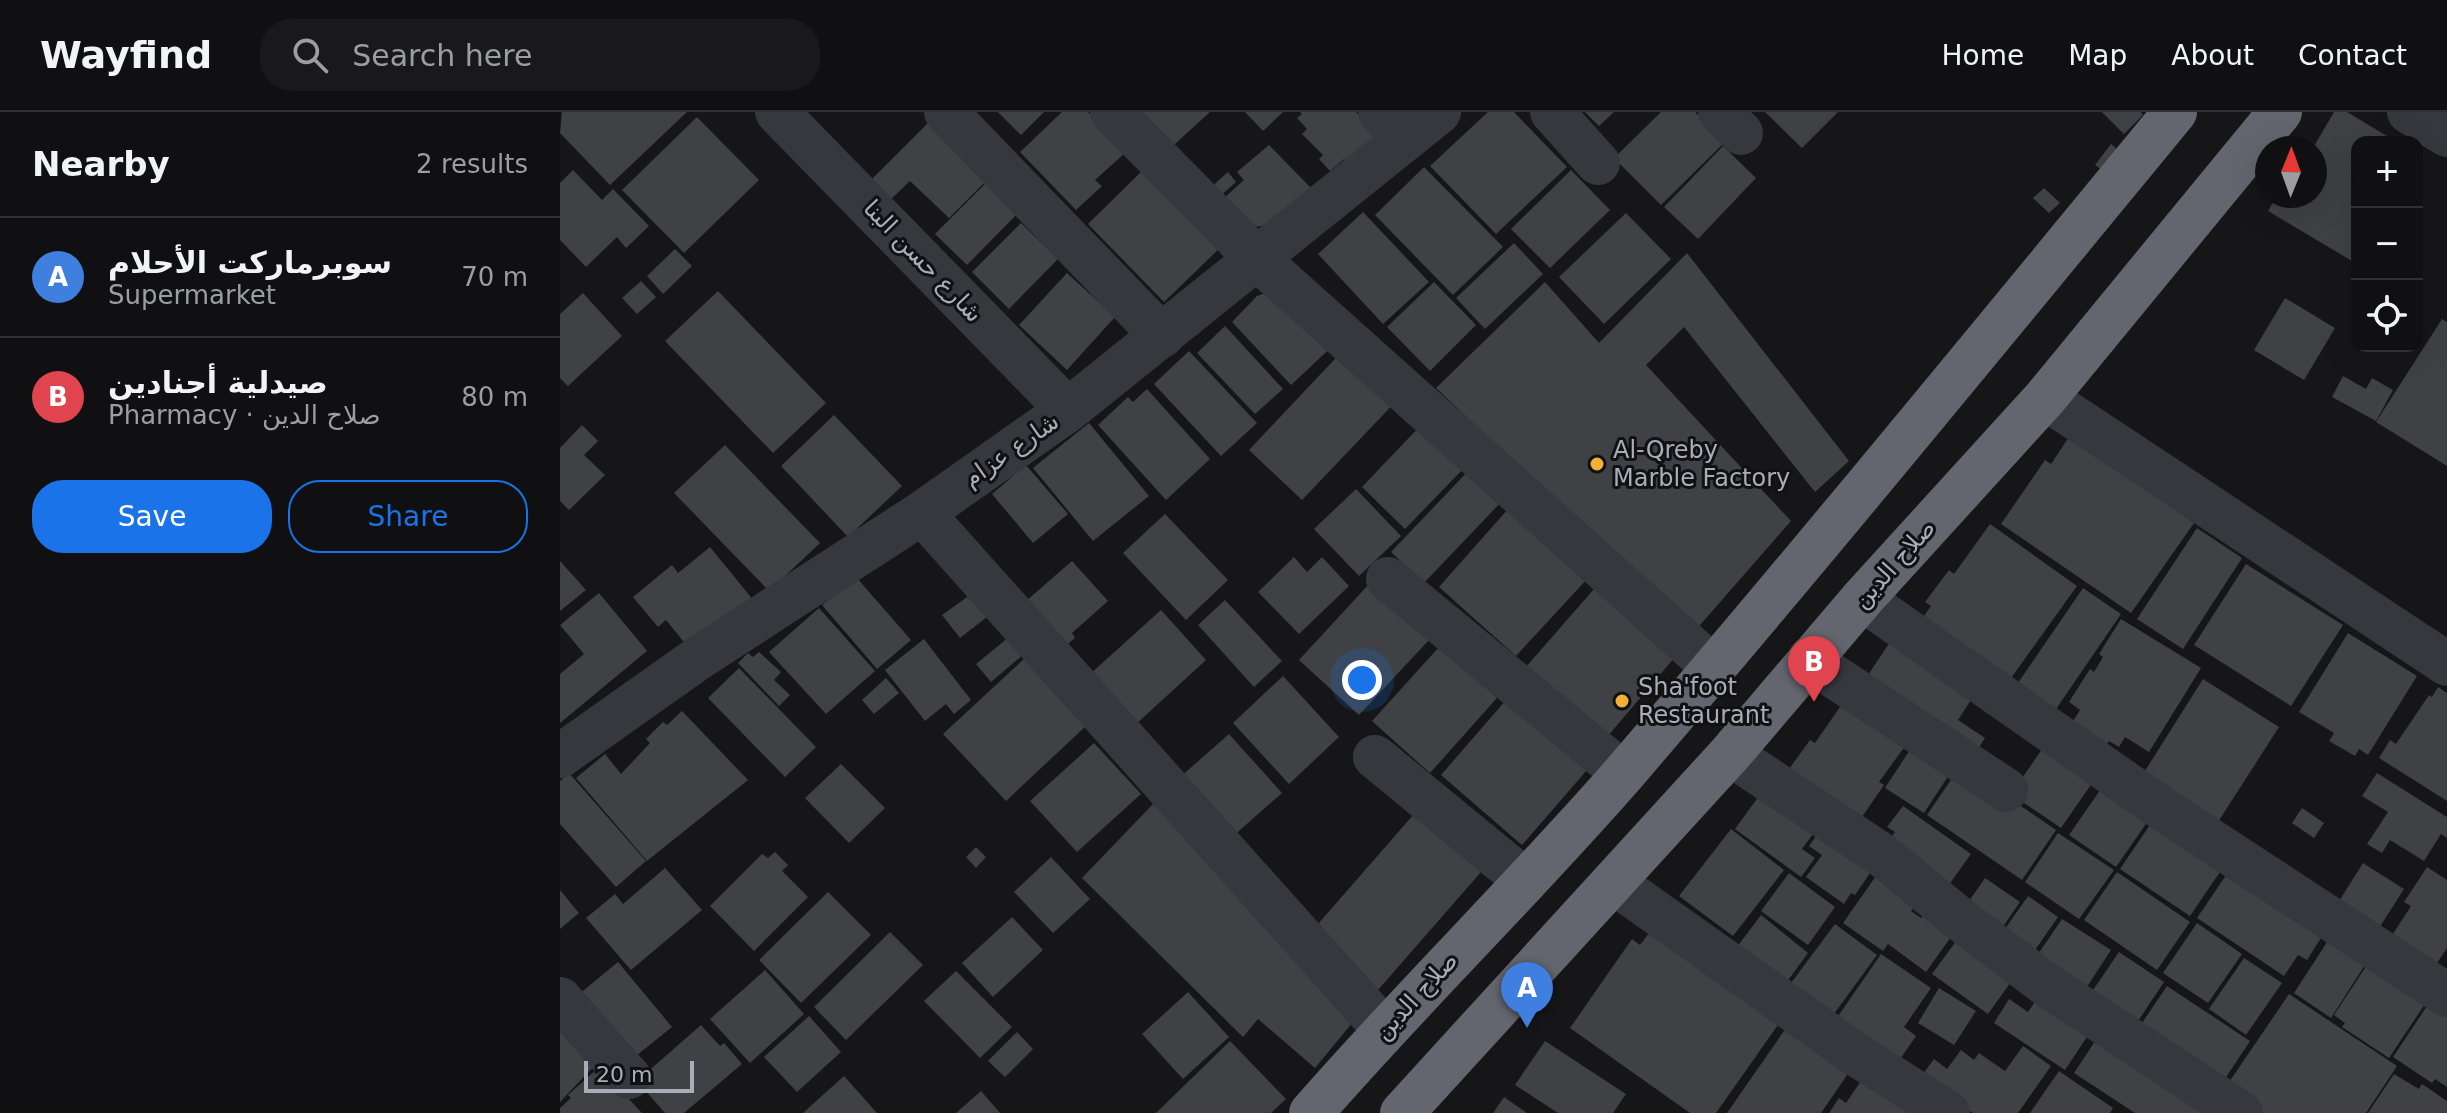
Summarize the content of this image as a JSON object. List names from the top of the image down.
{
  "streets": {
    "highway": ["صلاح الدين"],
    "street": ["شارع حسن البنا", "شارع عزام"]
  },
  "crossings": [
    ["شارع حسن البنا", "شارع عزام"]
  ],
  "places": ["Al-Qreby Marble Factory", "Sha'foot Restaurant"],
  "scale_bar": "20 m",
  "north": "top",
  "page": {
    "header": "Wayfind",
    "search": "Search here",
    "nav": [
      "Home",
      "Map",
      "About",
      "Contact"
    ],
    "heading": ["Nearby", "2 results"],
    "map_buttons": ["+", "−"],
    "list": [
      {
        "mark": "A",
        "name": "سوبرماركت الأحلام",
        "note": "Supermarket",
        "value": "70 m"
      },
      {
        "mark": "B",
        "name": "صيدلية أجنادين",
        "note": "Pharmacy · صلاح الدين",
        "value": "80 m"
      }
    ],
    "buttons": ["Save", "Share"],
    "pins": ["B", "A"],
    "scale": "20 m"
  }
}
